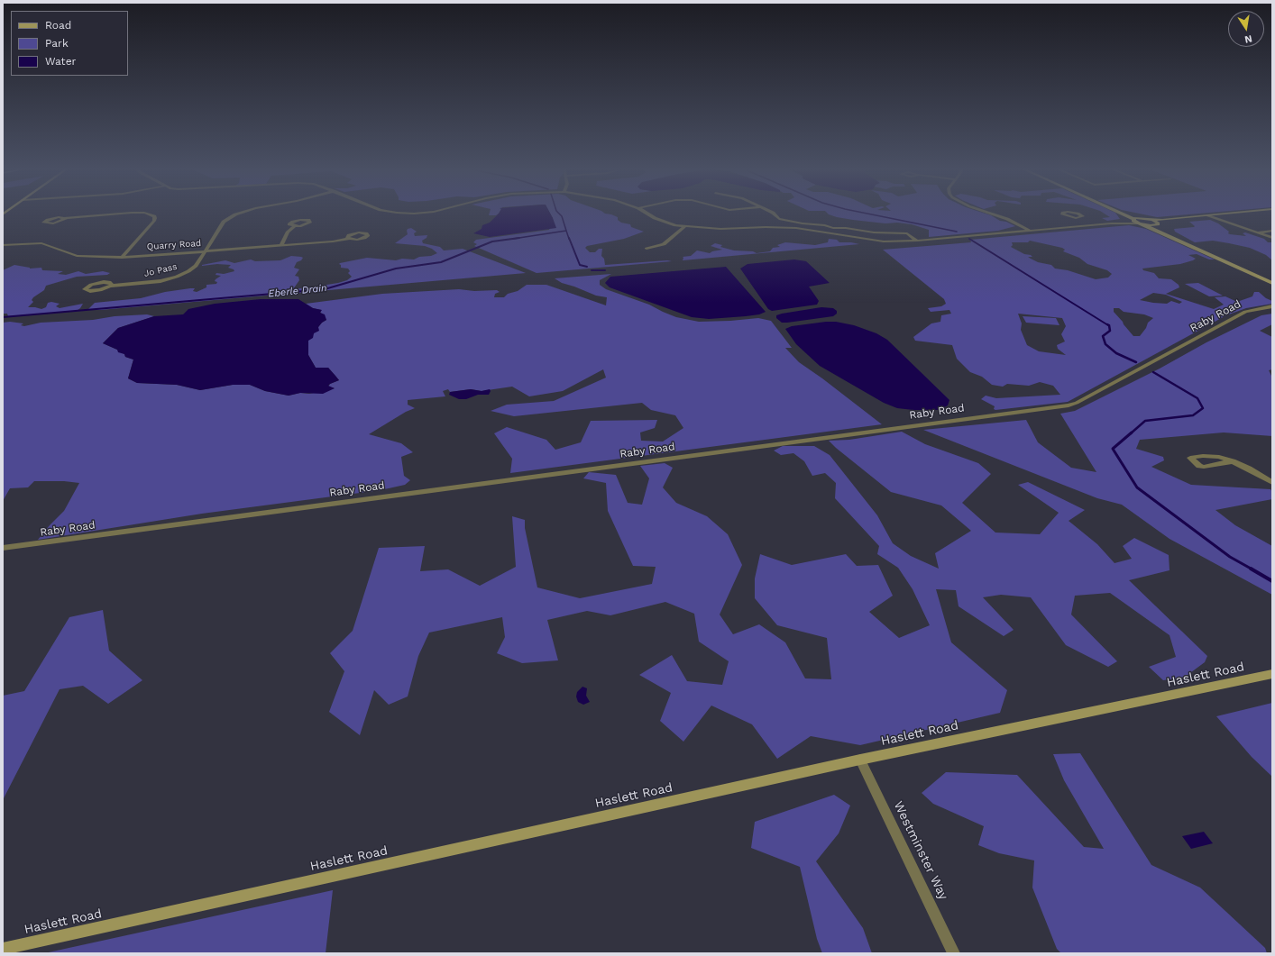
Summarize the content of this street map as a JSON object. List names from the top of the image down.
{
  "streets": {
    "street": [
      "Quarry Road",
      "Jo Pass",
      "Raby Road",
      "Haslett Road",
      "Westminster Way"
    ]
  },
  "crossings": [
    ["Quarry Road", "Jo Pass"],
    ["Haslett Road", "Westminster Way"]
  ],
  "water": ["Eberle Drain"],
  "legend": ["Road", "Park", "Water"],
  "north": "bottom"
}
